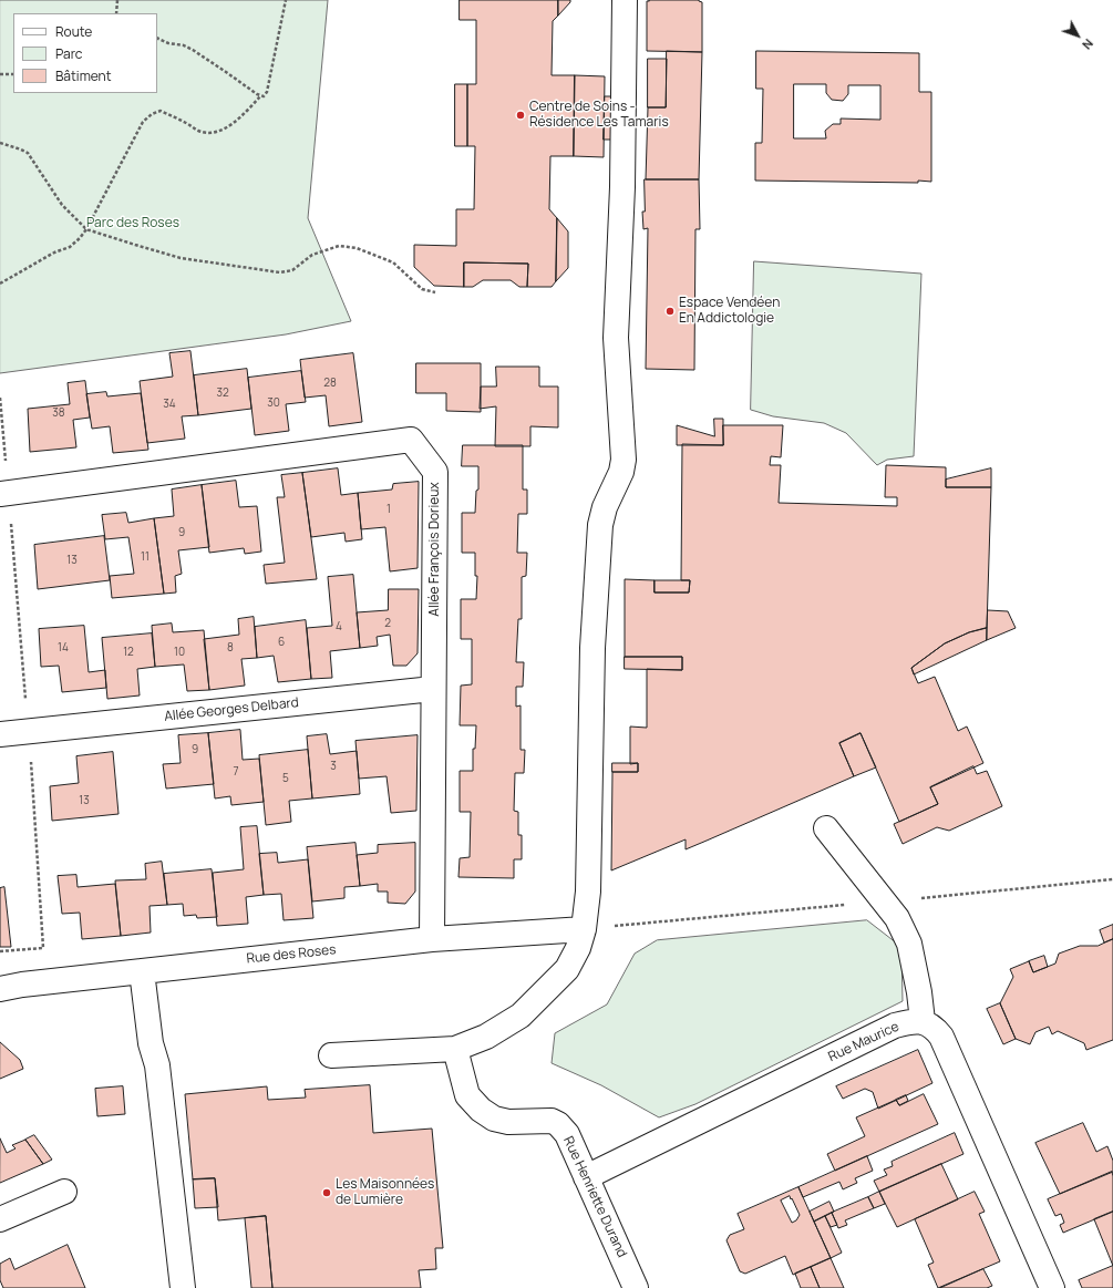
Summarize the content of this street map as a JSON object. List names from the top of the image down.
{
  "streets": {
    "street": [
      "Allée François Dorieux",
      "Allée Georges Delbard",
      "Rue des Roses",
      "Rue Maurice",
      "Rue Henriette Durand"
    ]
  },
  "crossings": [
    ["Allée François Dorieux", "Allée Georges Delbard"],
    ["Allée François Dorieux", "Rue des Roses"],
    ["Rue Maurice", "Rue Henriette Durand"]
  ],
  "parks": ["Parc des Roses"],
  "places": ["Centre de Soins - Résidence Les Tamaris", "Espace Vendéen En Addictologie", "Les Maisonnées de Lumière"],
  "house_numbers": [
    "28",
    "32",
    "30",
    "34",
    "38",
    "1",
    "9",
    "11",
    "13",
    "2",
    "4",
    "6",
    "14",
    "8",
    "12",
    "10",
    "9",
    "3",
    "7",
    "5",
    "13"
  ],
  "legend": ["Route", "Parc", "Bâtiment"],
  "north": "bottom right"
}
